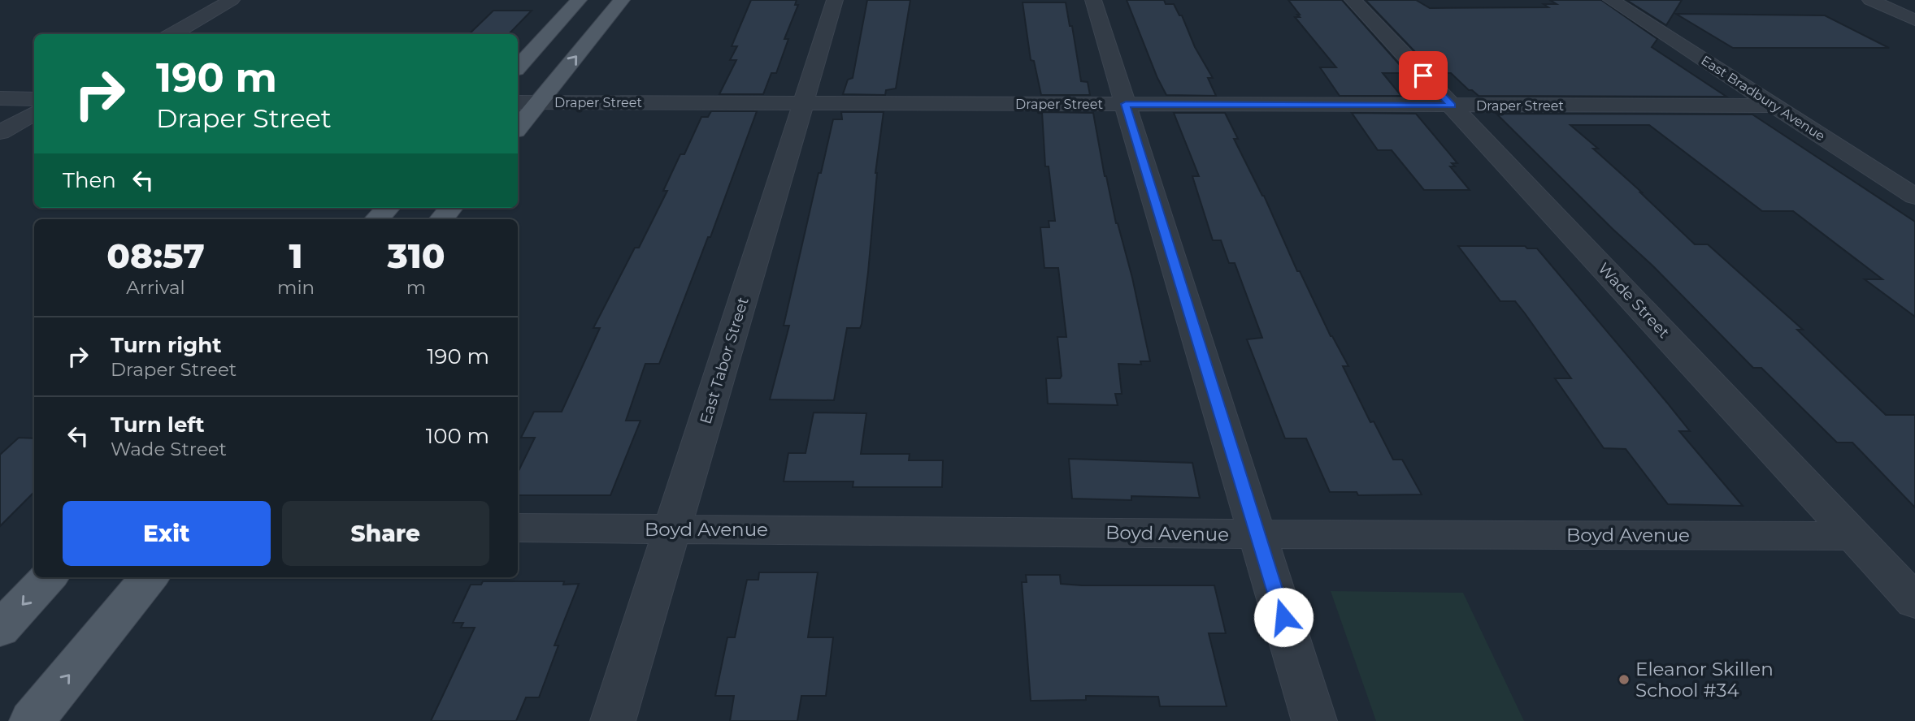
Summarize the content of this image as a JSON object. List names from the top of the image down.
{
  "streets": {
    "street": [
      "East Bradbury Avenue",
      "Draper Street",
      "Wade Street",
      "East Tabor Street",
      "Boyd Avenue"
    ]
  },
  "crossings": [
    ["East Bradbury Avenue", "Draper Street"],
    ["Draper Street", "Wade Street"],
    ["Draper Street", "East Tabor Street"],
    ["Wade Street", "Boyd Avenue"],
    ["East Tabor Street", "Boyd Avenue"]
  ],
  "places": ["Eleanor Skillen School #34"],
  "page": {
    "turn": ["190 m", "Draper Street"],
    "then": "Then",
    "eta": [
      "08:57",
      "Arrival",
      "1",
      "min",
      "310",
      "m"
    ],
    "list": [
      {
        "name": "Turn right",
        "note": "Draper Street",
        "value": "190 m"
      },
      {
        "name": "Turn left",
        "note": "Wade Street",
        "value": "100 m"
      }
    ],
    "buttons": ["Exit", "Share"]
  }
}
